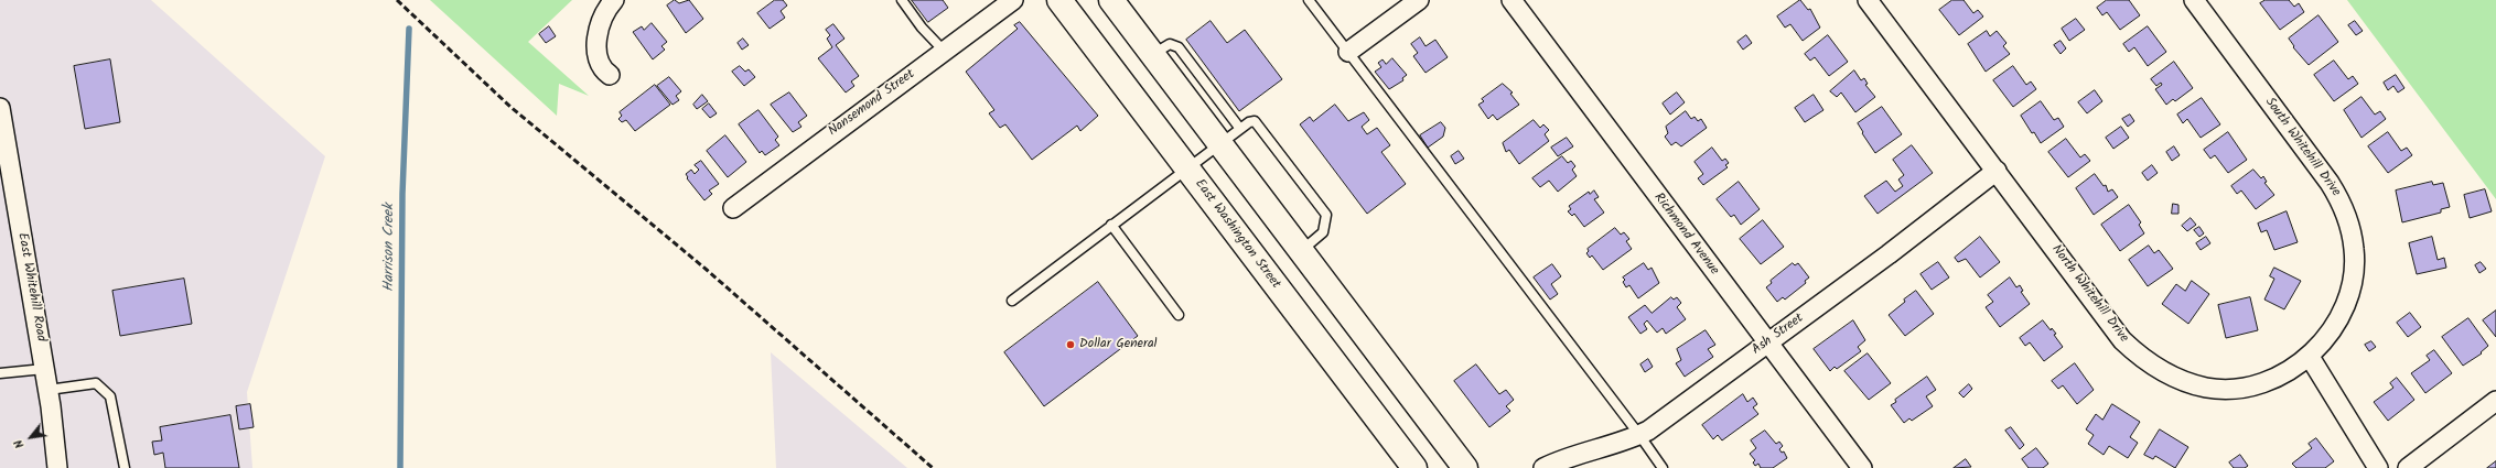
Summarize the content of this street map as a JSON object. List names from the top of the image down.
{
  "streets": {
    "highway": ["East Washington Street"],
    "street": [
      "Nansemond Street",
      "South Whitehill Drive",
      "Richmond Avenue",
      "East Whitehill Road",
      "North Whitehill Drive",
      "Ash Street"
    ]
  },
  "crossings": [
    ["South Whitehill Drive", "North Whitehill Drive"],
    ["Richmond Avenue", "Ash Street"],
    ["North Whitehill Drive", "Ash Street"]
  ],
  "water": ["Harrison Creek"],
  "places": ["Dollar General"],
  "north": "bottom left"
}
